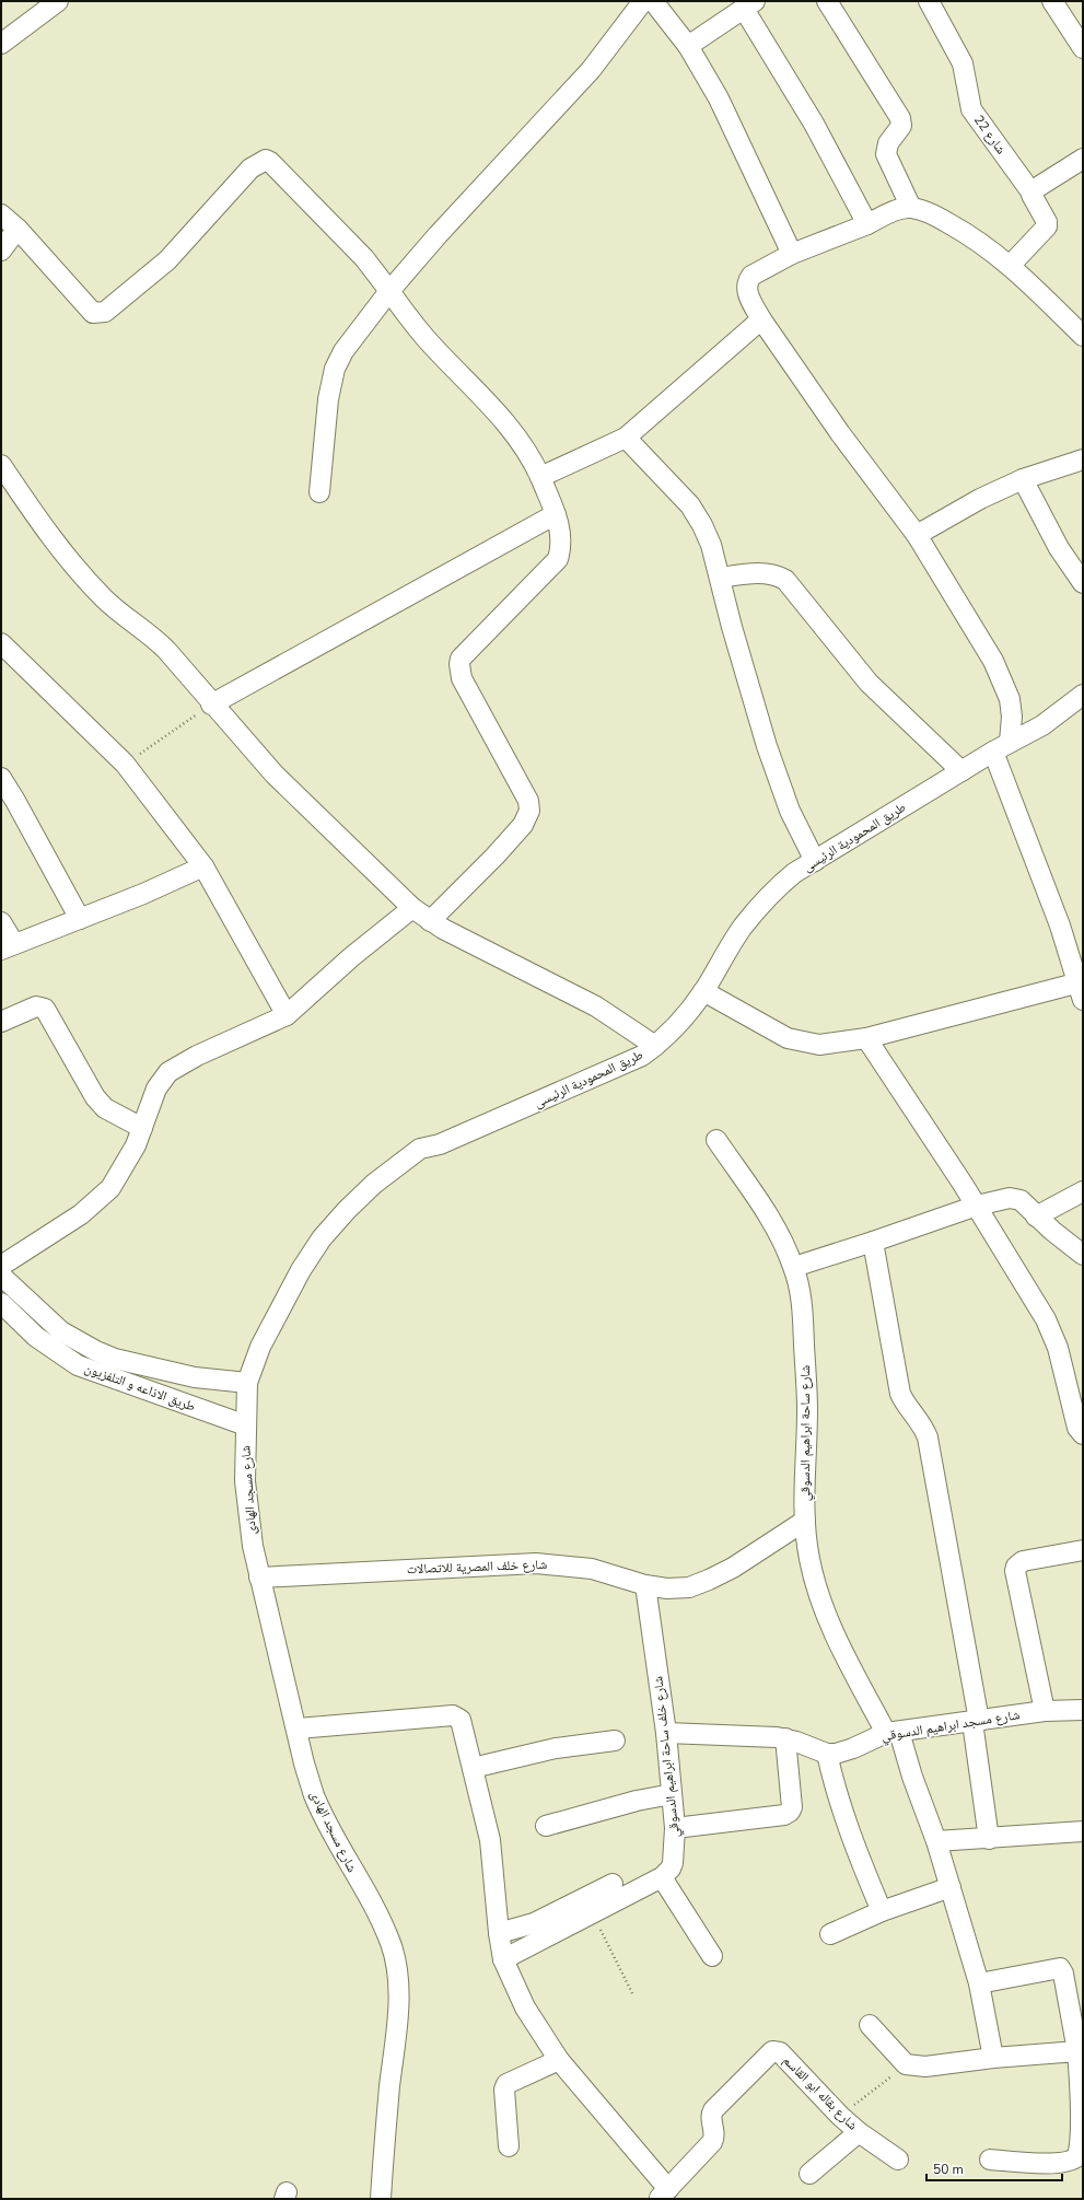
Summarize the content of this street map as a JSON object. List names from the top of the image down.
{
  "streets": {
    "street": [
      "شارع 22",
      "طريق المحمودية الرئيسى",
      "طريق الاذاعه و التلفزيون",
      "شارع ساحة ابراهيم الدسوقي",
      "شارع مسجد الهادى",
      "شارع خلف المصرية للاتصالات",
      "شارع مسجد ابراهيم الدسوقي",
      "شارع خلف ساحة ابراهيم الدسوقي",
      "شارع بقاله ابو القاسم"
    ]
  },
  "crossings": [
    ["طريق المحمودية الرئيسى", "طريق الاذاعه و التلفزيون"],
    ["طريق المحمودية الرئيسى", "شارع مسجد الهادى"],
    ["طريق الاذاعه و التلفزيون", "شارع مسجد الهادى"],
    ["شارع ساحة ابراهيم الدسوقي", "شارع خلف المصرية للاتصالات"],
    ["شارع ساحة ابراهيم الدسوقي", "شارع مسجد ابراهيم الدسوقي"],
    ["شارع مسجد الهادى", "شارع خلف المصرية للاتصالات"],
    ["شارع خلف المصرية للاتصالات", "شارع خلف ساحة ابراهيم الدسوقي"]
  ],
  "scale_bar": "50 m"
}
